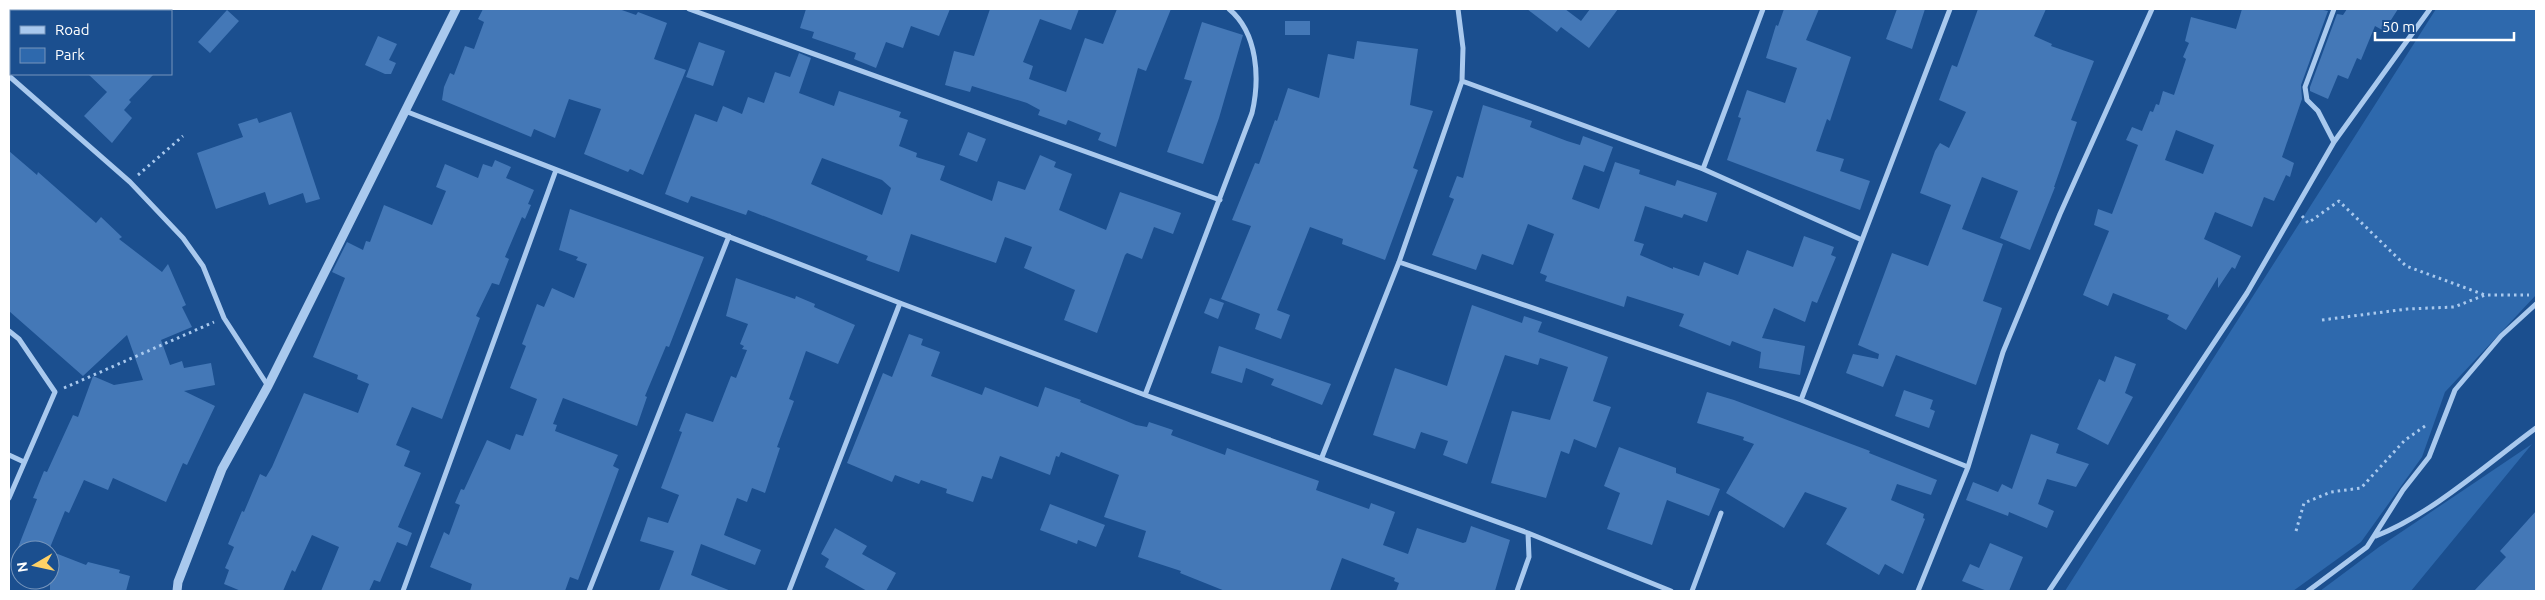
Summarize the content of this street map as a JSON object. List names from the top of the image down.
{
  "legend": ["Road", "Park"],
  "scale_bar": "50 m",
  "north": "left"
}
